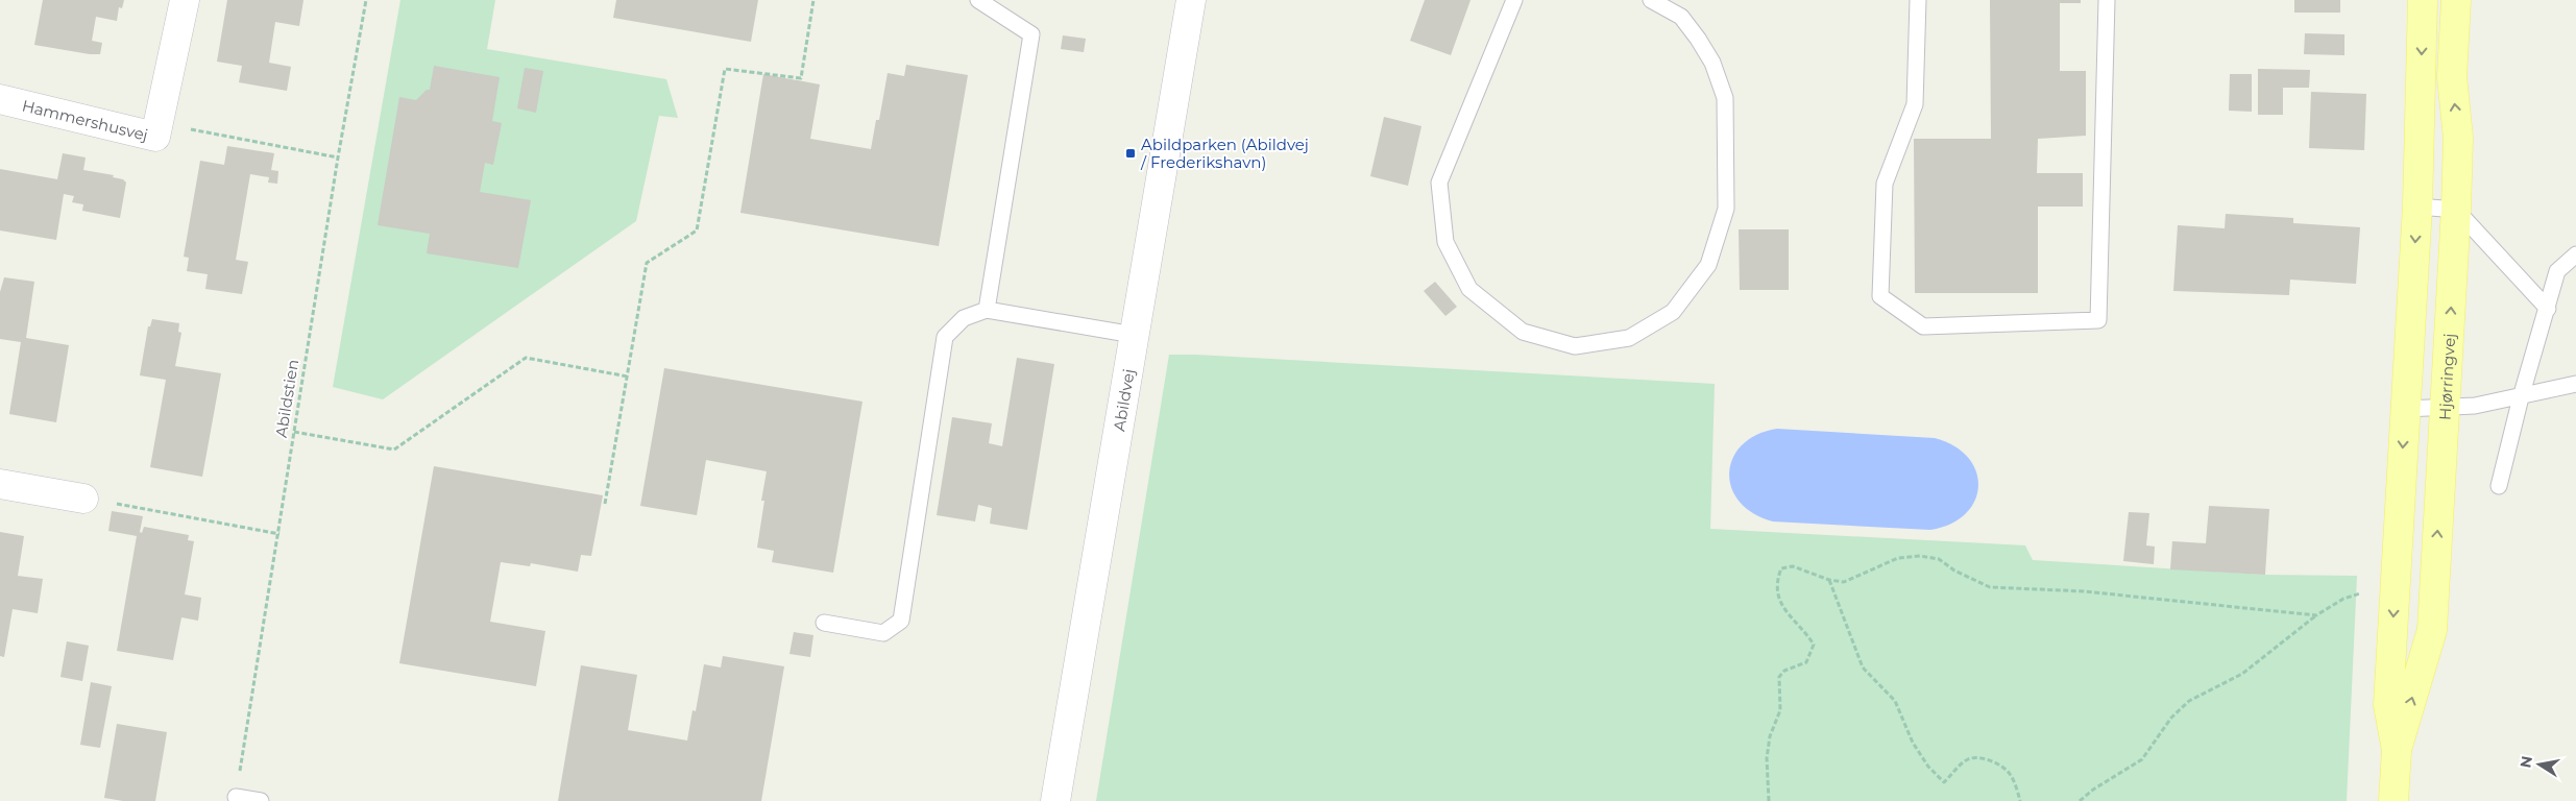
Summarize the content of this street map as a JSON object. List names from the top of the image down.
{
  "streets": {
    "main road": ["Hjørringvej"],
    "street": ["Hammershusvej", "Abildvej"],
    "path": ["Abildstien"]
  },
  "places": {
    "transit": ["Abildparken (Abildvej / Frederikshavn)"]
  },
  "north": "left"
}
